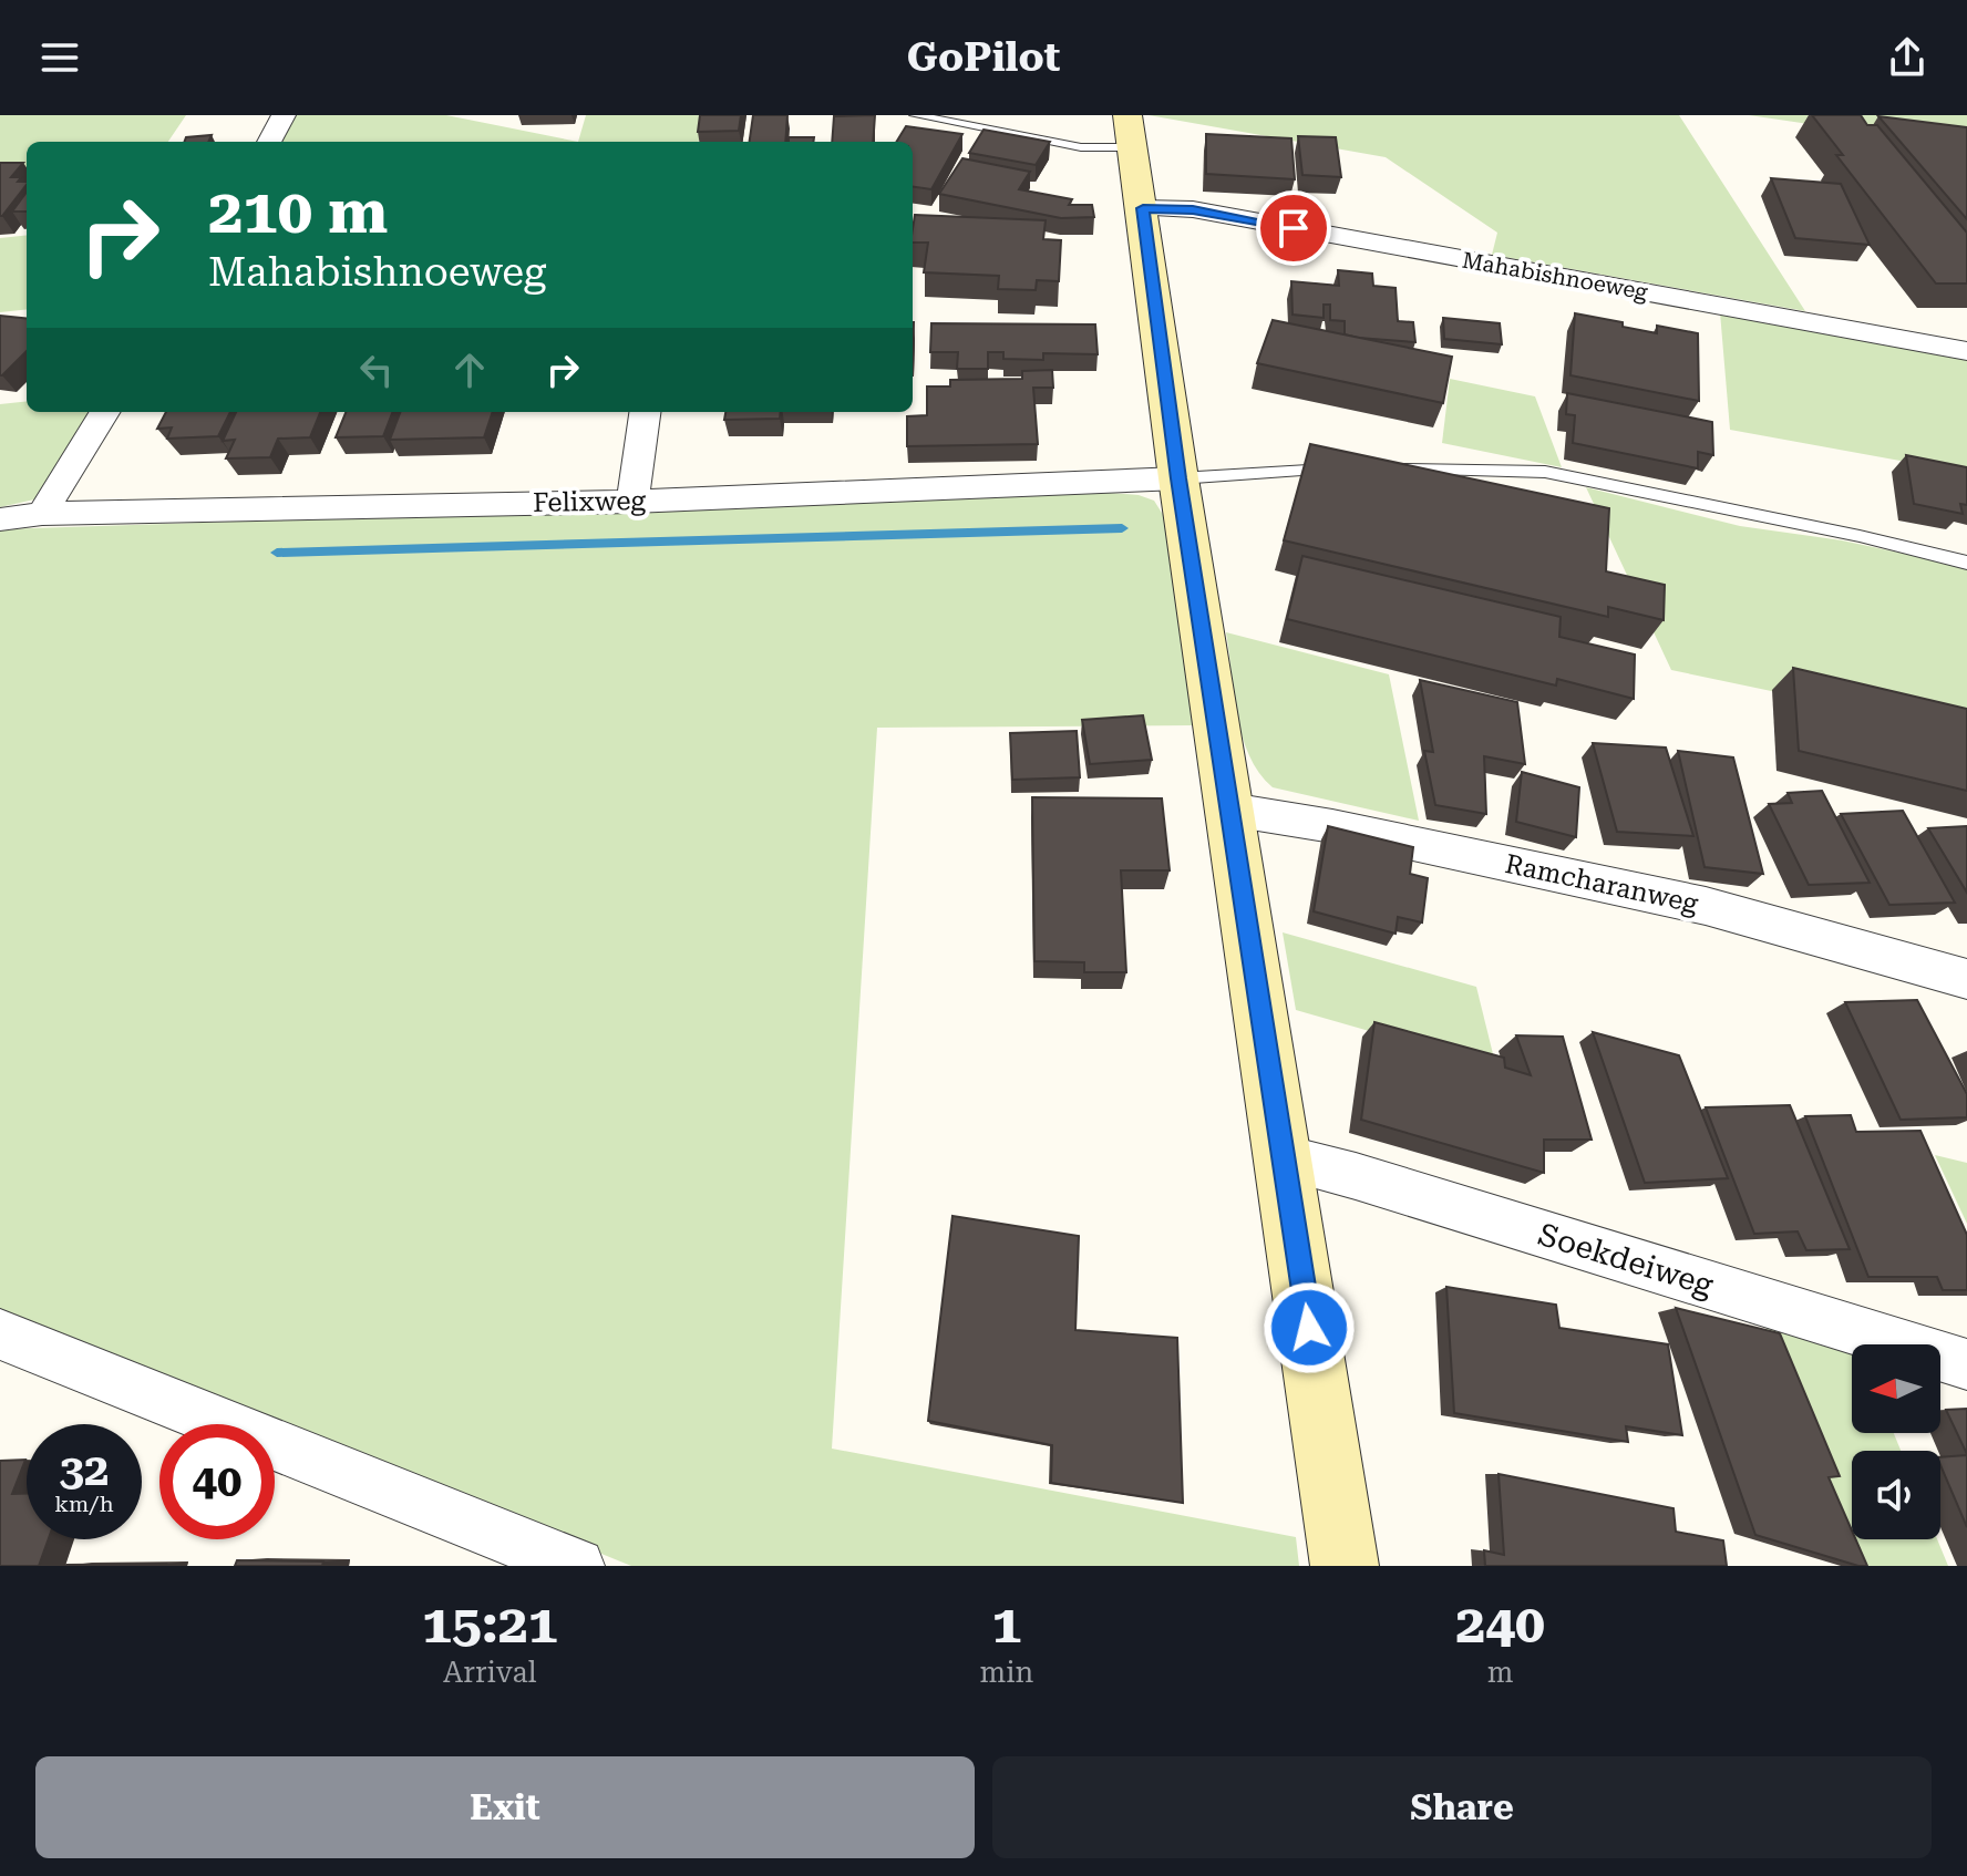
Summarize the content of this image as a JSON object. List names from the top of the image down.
{
  "streets": {
    "street": [
      "Mahabishnoeweg",
      "Felixweg",
      "Ramcharanweg",
      "Soekdeiweg"
    ]
  },
  "north": "left",
  "page": {
    "header": "GoPilot",
    "turn": ["210 m", "Mahabishnoeweg"],
    "speed": "32 km/h",
    "limit": "40",
    "eta": [
      "15:21",
      "Arrival",
      "1",
      "min",
      "240",
      "m"
    ],
    "buttons": ["Exit", "Share"]
  }
}
